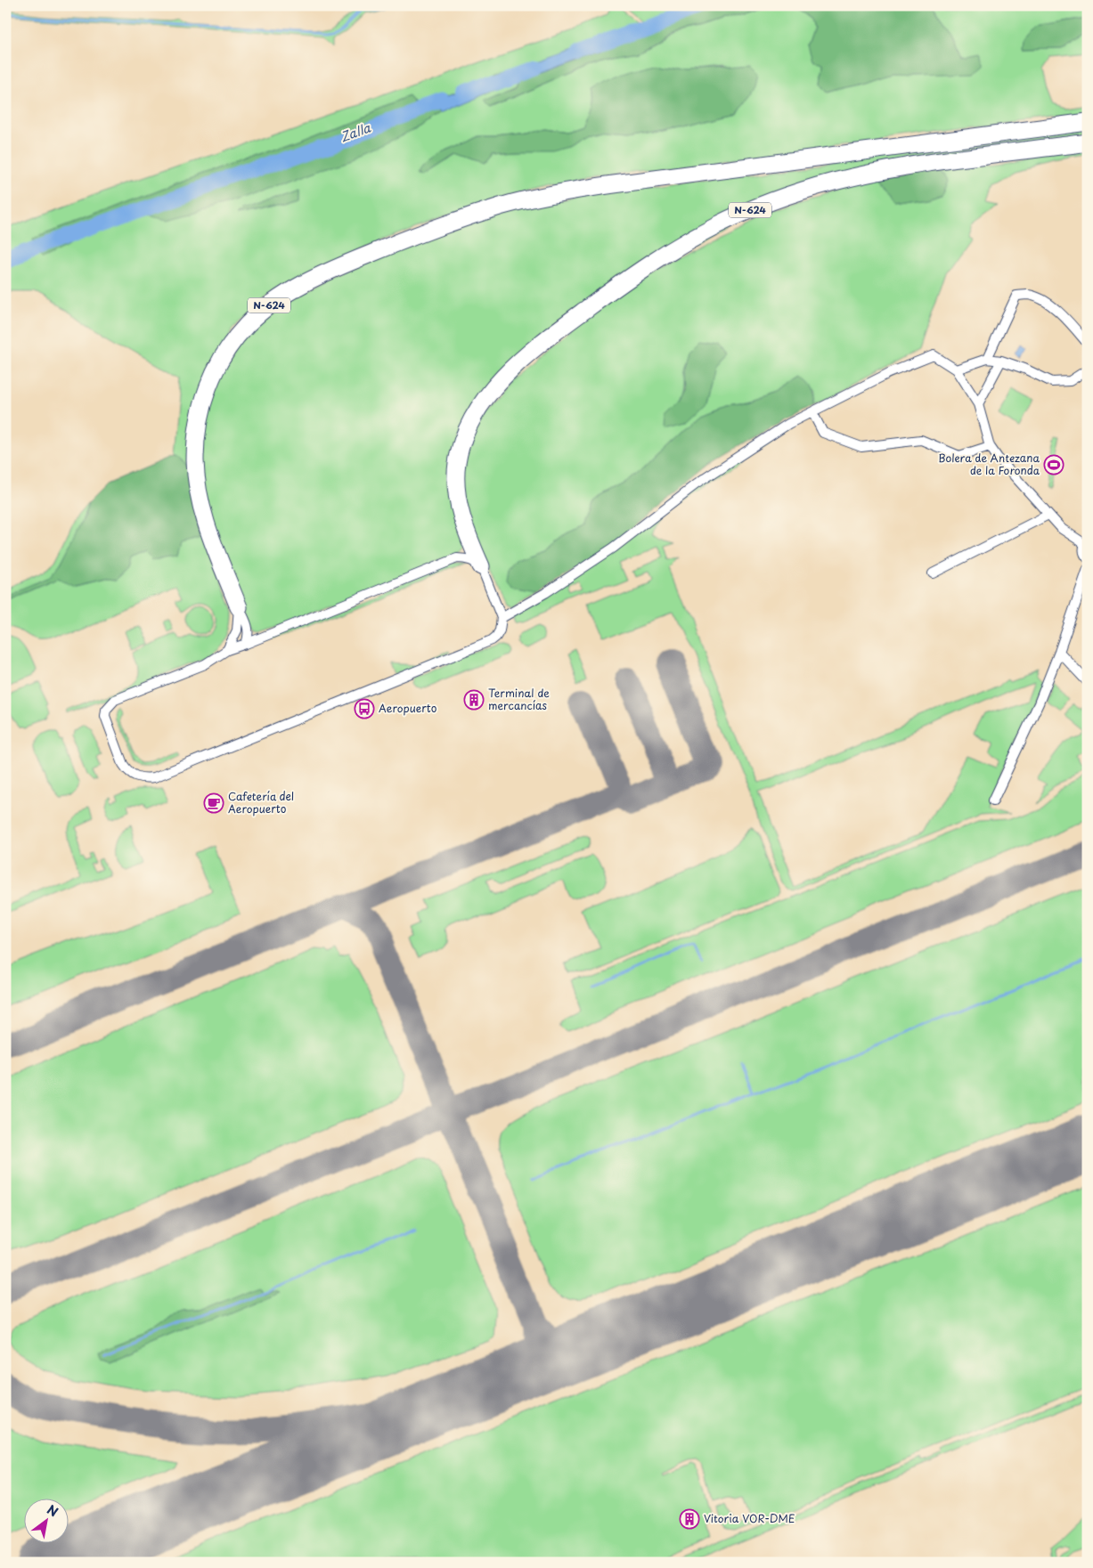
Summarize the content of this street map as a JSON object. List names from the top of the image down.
{
  "streets": {
    "highway": ["N-624"]
  },
  "water": ["Zalla"],
  "places": {
    "sports": ["Bolera de Antezana de la Foronda"],
    "building": ["Terminal de mercancías", "Vitoria VOR-DME"],
    "bus stop": ["Aeropuerto"],
    "cafe": ["Cafetería del Aeropuerto"]
  },
  "north": "top right"
}
